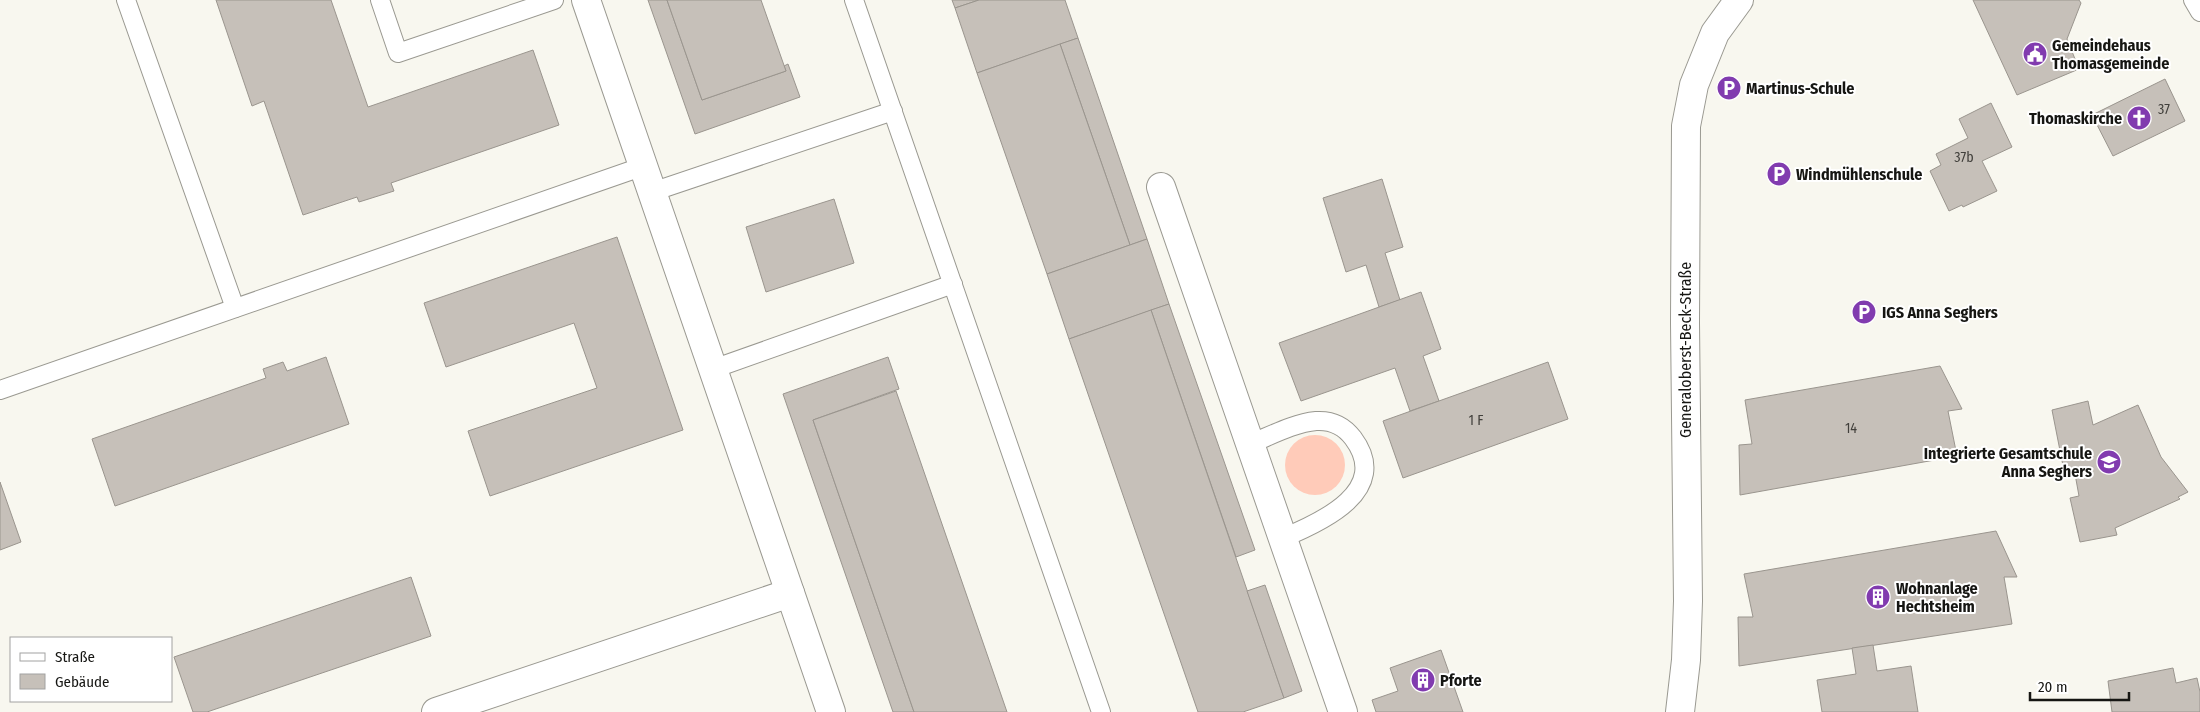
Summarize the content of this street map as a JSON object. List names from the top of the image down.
{
  "streets": {
    "street": ["Generaloberst-Beck-Straße"]
  },
  "places": {
    "public building": ["Gemeindehaus Thomasgemeinde"],
    "parking": ["Martinus-Schule", "Windmühlenschule", "IGS Anna Seghers"],
    "church": ["Thomaskirche"],
    "school or university": ["Integrierte Gesamtschule Anna Seghers"],
    "building": ["Wohnanlage Hechtsheim", "Pforte"]
  },
  "house_numbers": [
    "37",
    "37b",
    "1 F",
    "14"
  ],
  "legend": ["Straße", "Gebäude"],
  "scale_bar": "20 m"
}
